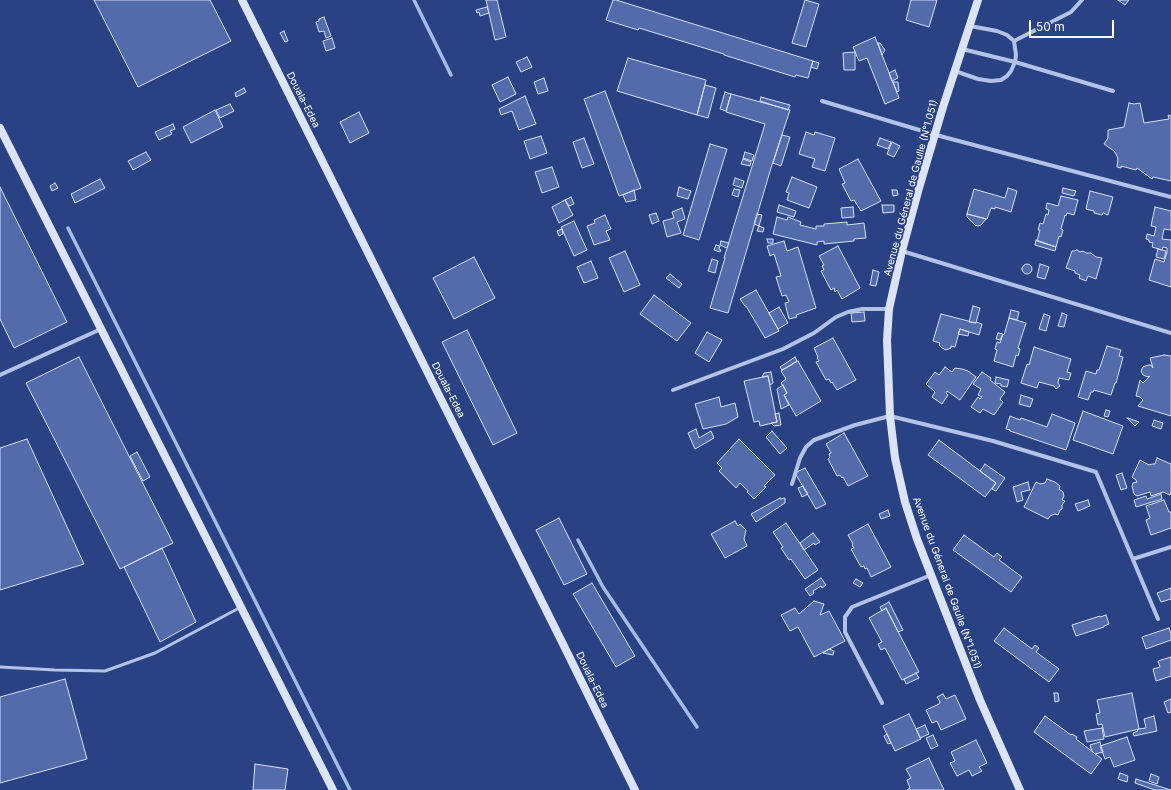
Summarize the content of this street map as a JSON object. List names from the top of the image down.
{
  "streets": {
    "main road": ["Douala-Edea", "Avenue du Géneral de Gaulle (N°1.051)"]
  },
  "scale_bar": "50 m"
}
